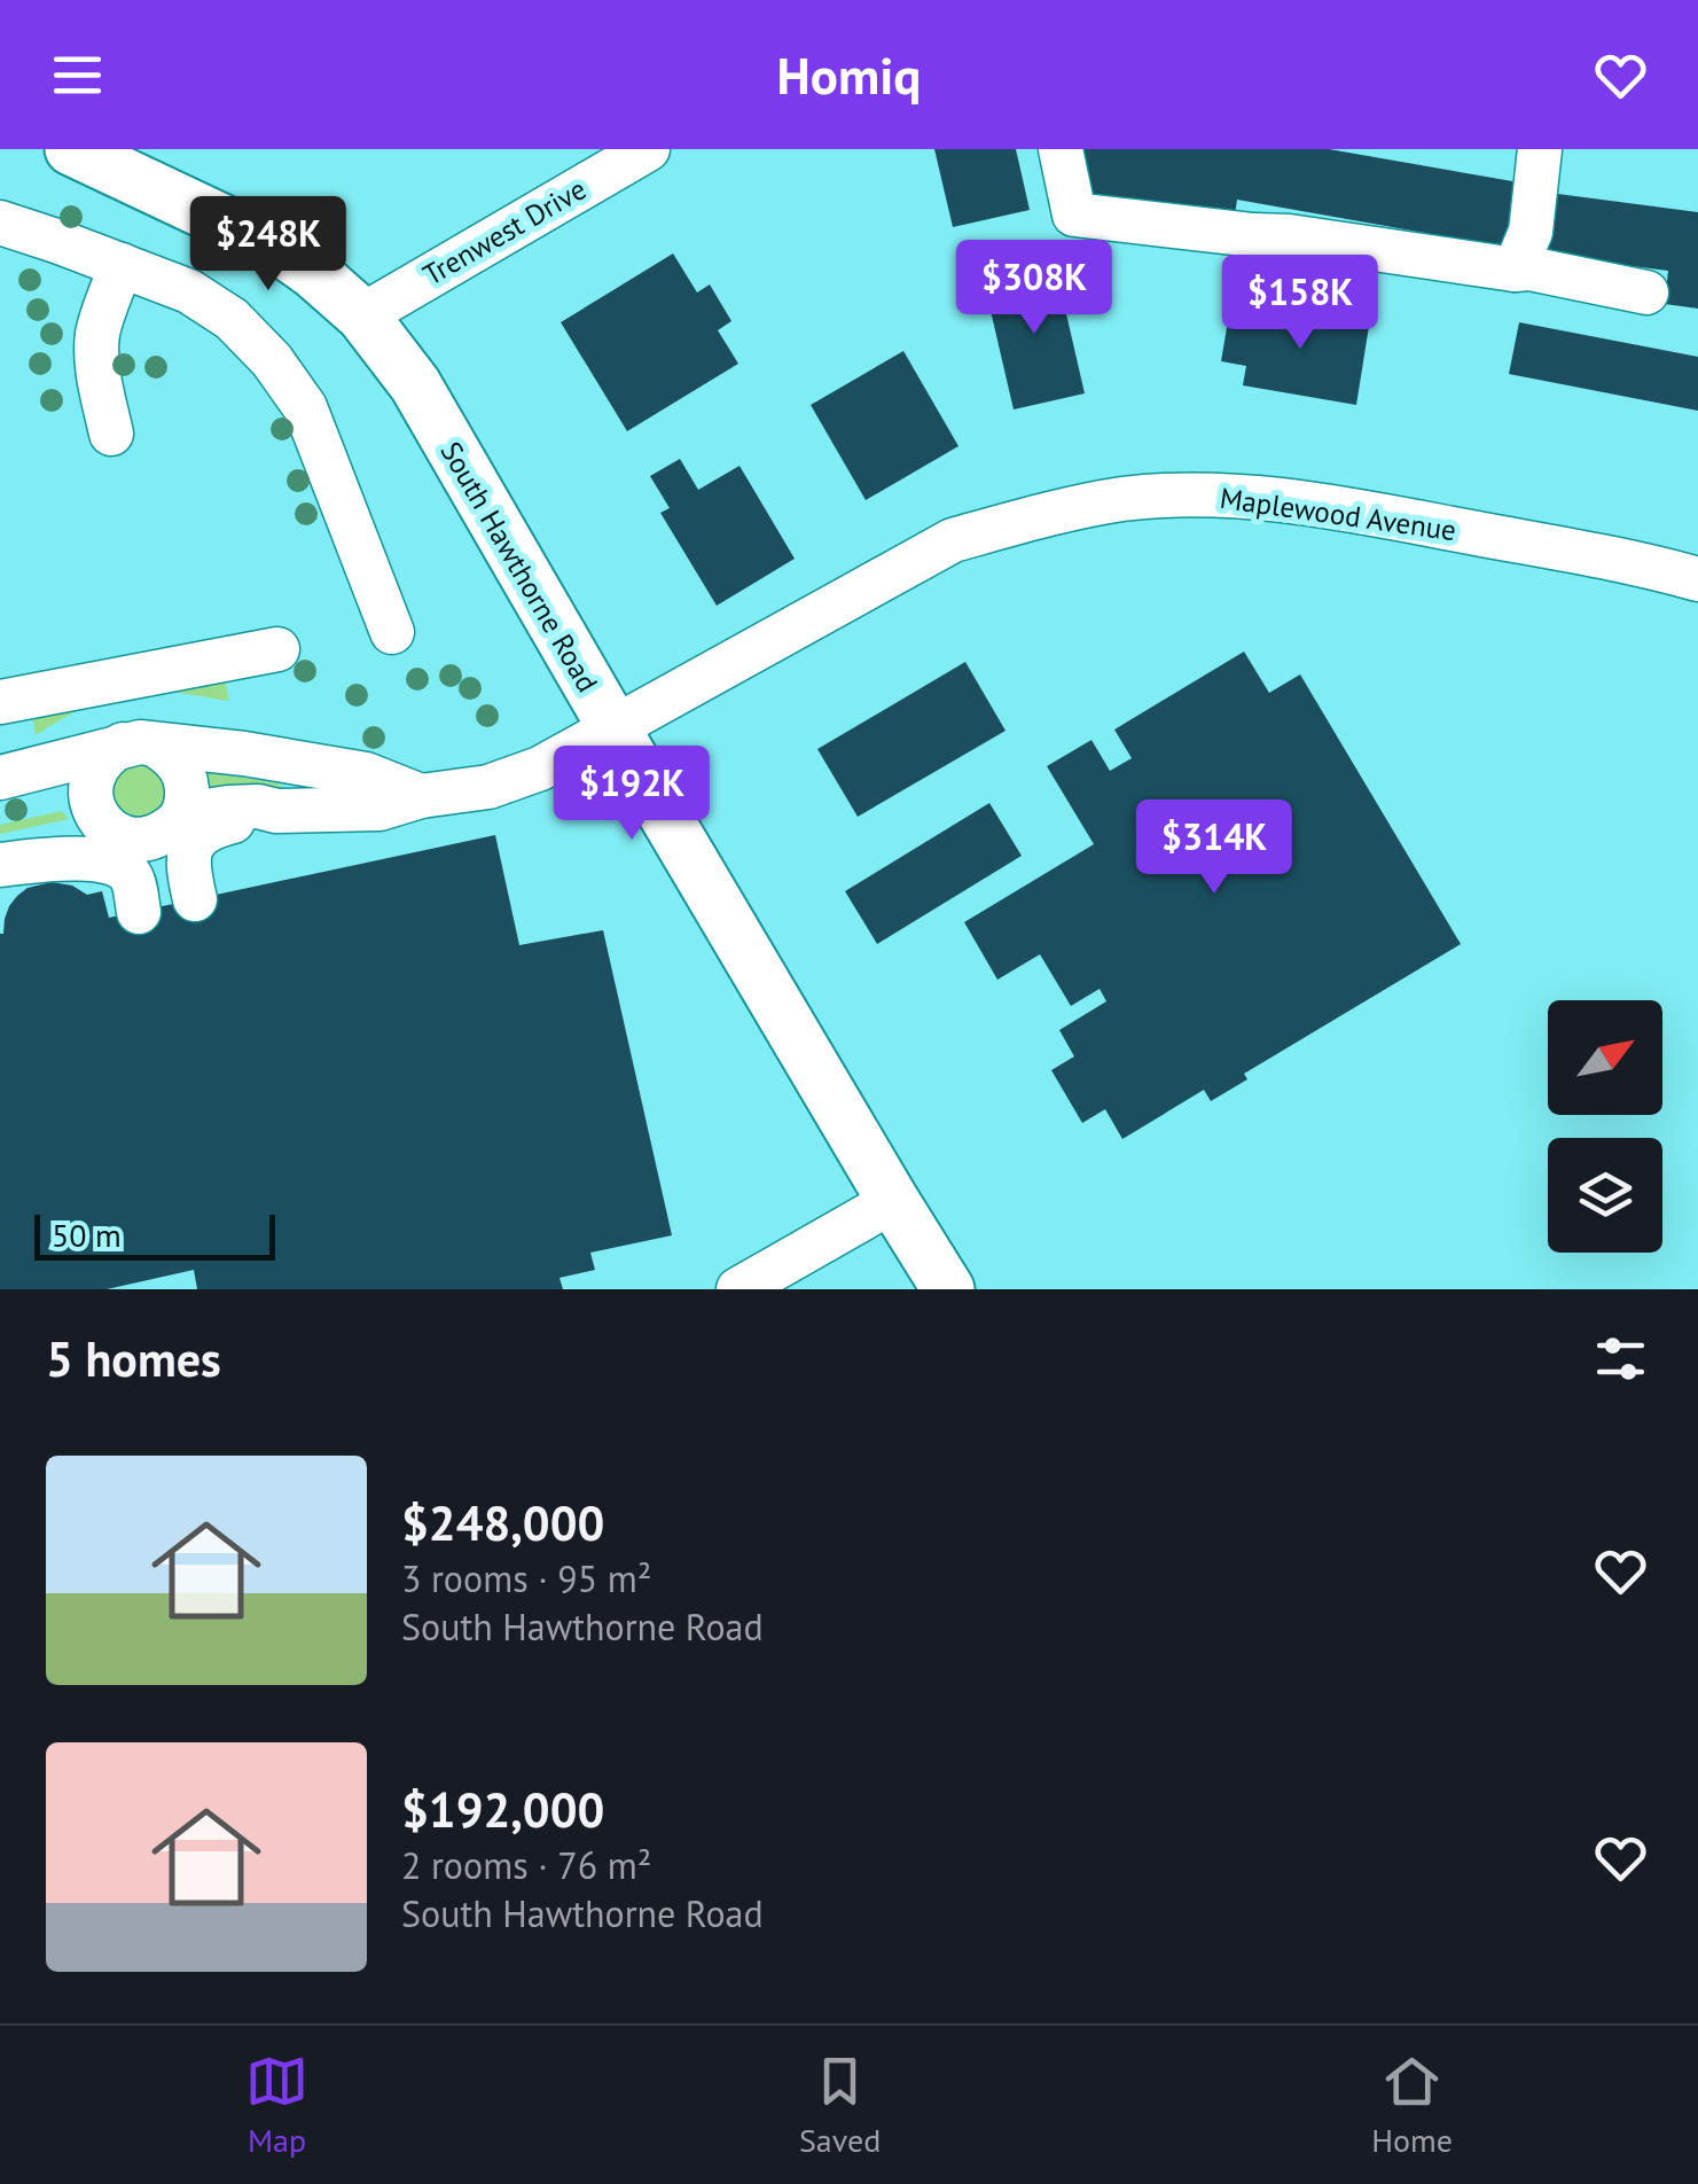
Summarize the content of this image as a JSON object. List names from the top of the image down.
{
  "streets": {
    "main road": ["South Hawthorne Road"],
    "street": ["Trenwest Drive", "Maplewood Avenue"]
  },
  "crossings": [
    ["Trenwest Drive", "South Hawthorne Road"],
    ["Maplewood Avenue", "South Hawthorne Road"]
  ],
  "scale_bar": "50 m",
  "north": "top right",
  "page": {
    "header": "Homiq",
    "price": [
      "$248K",
      "$308K",
      "$158K",
      "$192K",
      "$314K"
    ],
    "scale": "50 m",
    "heading": "5 homes",
    "list": [
      {
        "name": "$248,000",
        "note": "3 rooms · 95 m² · South Hawthorne Road"
      },
      {
        "name": "$192,000",
        "note": "2 rooms · 76 m² · South Hawthorne Road"
      }
    ],
    "tabs": ["Map", "Saved", "Home"]
  }
}
